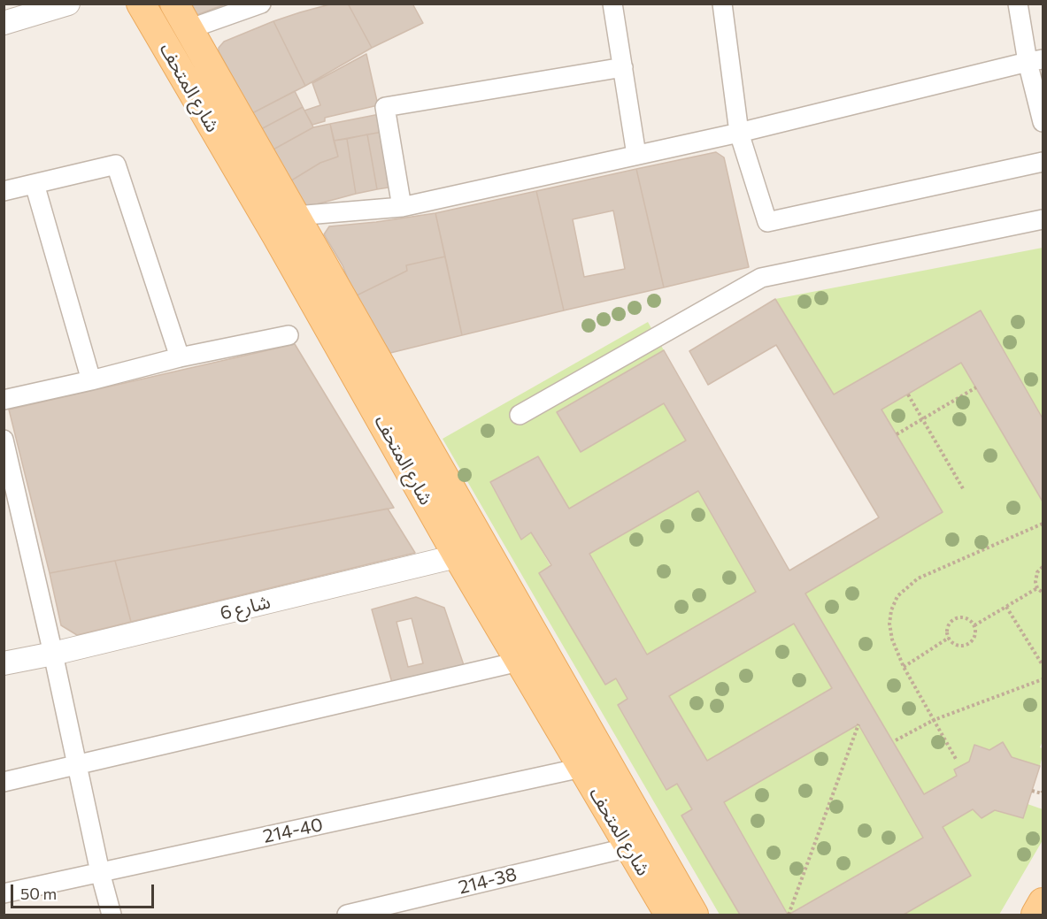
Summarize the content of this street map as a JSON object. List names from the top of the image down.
{
  "streets": {
    "main road": ["شارع المتحف"],
    "street": ["شارع 6", "214-40", "214-38"]
  },
  "crossings": [
    ["شارع المتحف", "شارع 6"],
    ["شارع المتحف", "214-40"],
    ["شارع المتحف", "214-38"]
  ],
  "scale_bar": "50 m"
}
